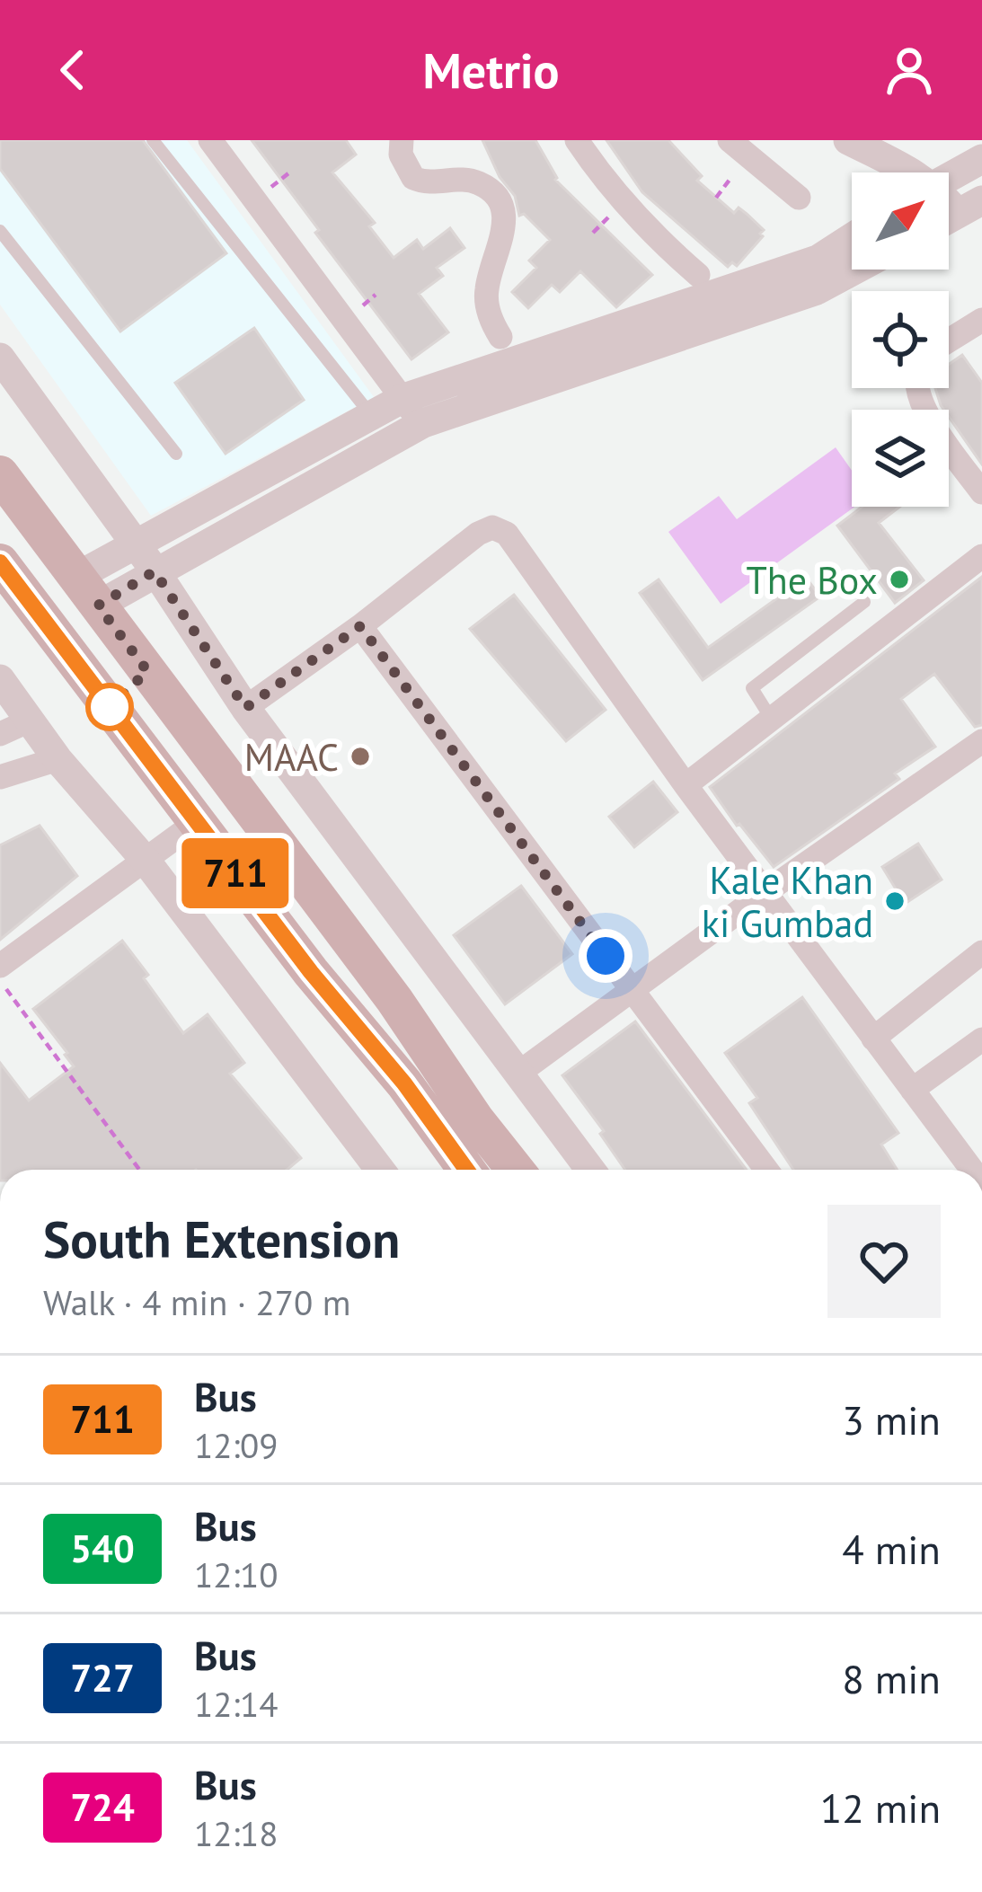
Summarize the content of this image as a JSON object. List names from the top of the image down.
{
  "places": ["The Box", "MAAC", "Kale Khan ki Gumbad"],
  "lines": ["bus line 711"],
  "north": "top right",
  "page": {
    "header": "Metrio",
    "on_map": "711",
    "heading": ["South Extension", "Walk · 4 min · 270 m"],
    "list": [
      {
        "mark": "711",
        "name": "Bus",
        "note": "12:09",
        "value": "3 min"
      },
      {
        "mark": "540",
        "name": "Bus",
        "note": "12:10",
        "value": "4 min"
      },
      {
        "mark": "727",
        "name": "Bus",
        "note": "12:14",
        "value": "8 min"
      },
      {
        "mark": "724",
        "name": "Bus",
        "note": "12:18",
        "value": "12 min"
      }
    ]
  }
}
